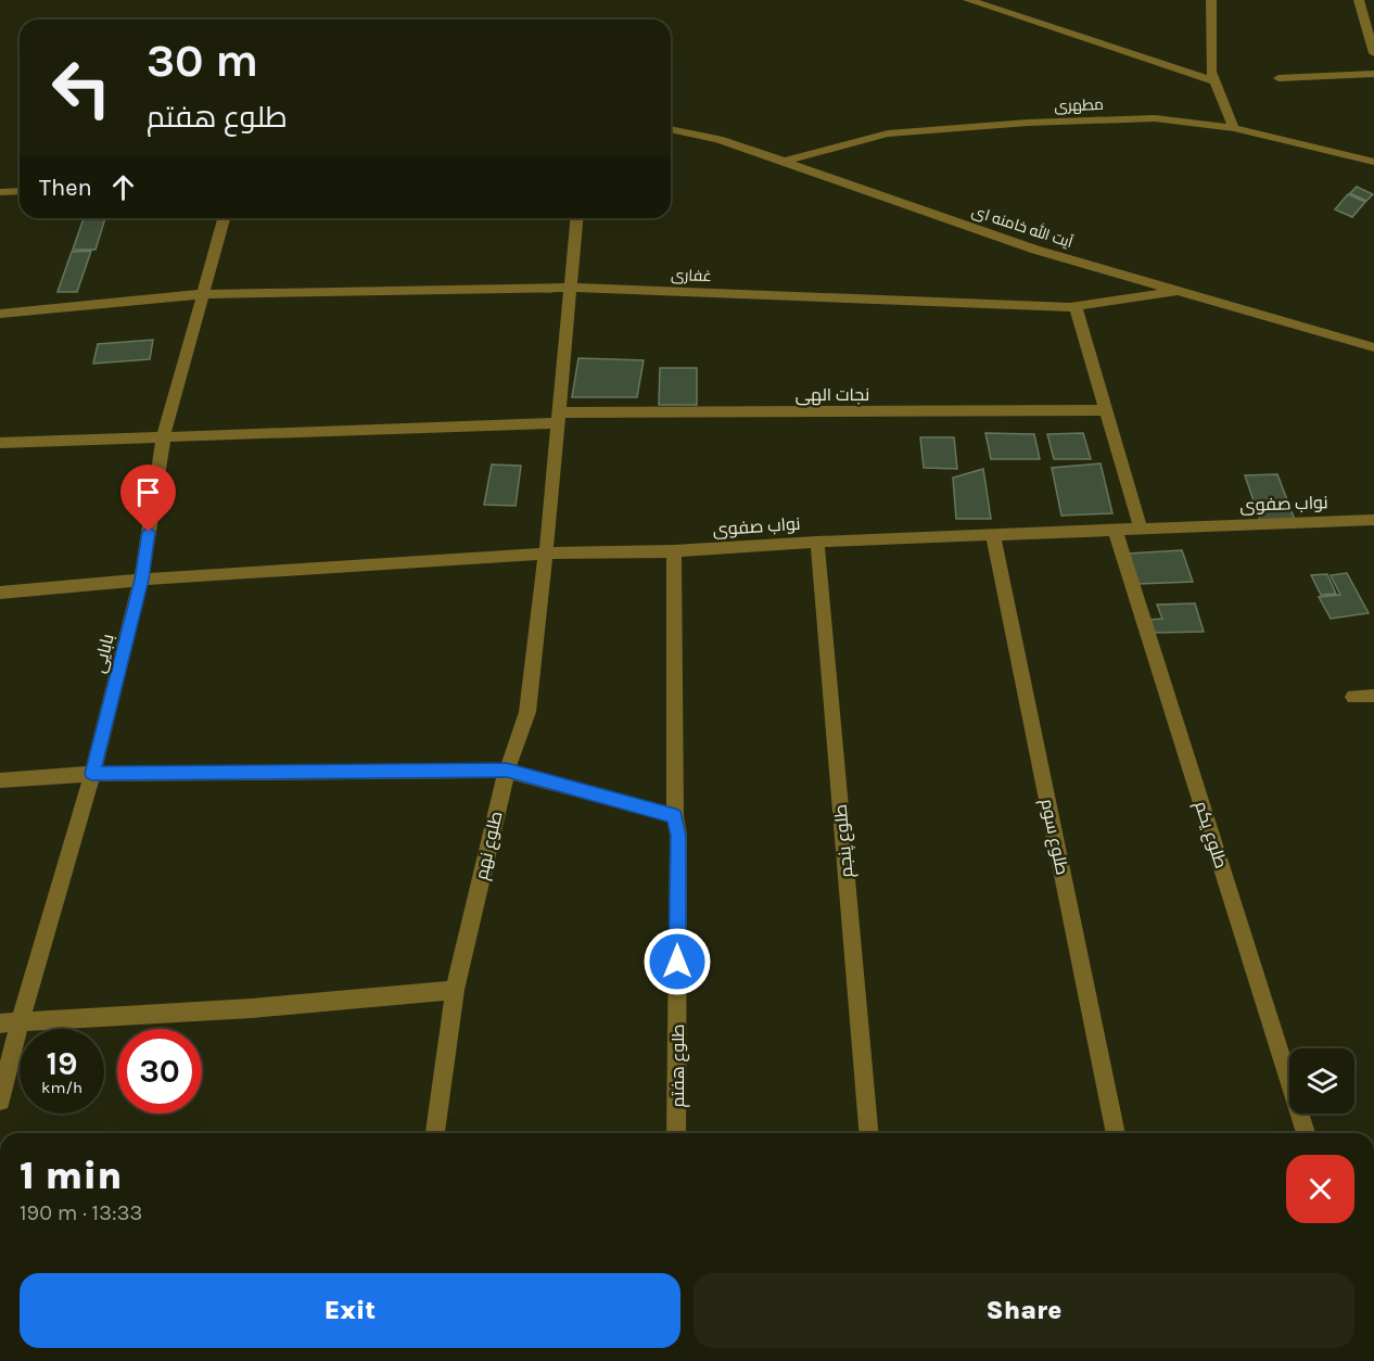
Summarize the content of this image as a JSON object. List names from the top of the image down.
{
  "streets": {
    "street": [
      "مطهری",
      "آیت الله خامنه ای",
      "غفاری",
      "نجات الهی",
      "نواب صفوی",
      "بابایی",
      "طلوع یکم",
      "طلوع سوم",
      "طلوع پنجم",
      "طلوع نهم",
      "طلوع هفتم"
    ]
  },
  "crossings": [
    ["مطهری", "آیت الله خامنه ای"],
    ["آیت الله خامنه ای", "غفاری"],
    ["غفاری", "بابایی"],
    ["غفاری", "طلوع نهم"],
    ["نجات الهی", "بابایی"],
    ["نجات الهی", "طلوع نهم"],
    ["نواب صفوی", "بابایی"],
    ["نواب صفوی", "طلوع یکم"],
    ["نواب صفوی", "طلوع سوم"],
    ["نواب صفوی", "طلوع پنجم"],
    ["نواب صفوی", "طلوع نهم"],
    ["نواب صفوی", "طلوع هفتم"]
  ],
  "page": {
    "turn": ["30 m", "طلوع هفتم"],
    "then": "Then",
    "speed": "19 km/h",
    "limit": "30",
    "heading": ["1 min", "190 m · 13:33"],
    "buttons": ["Exit", "Share"]
  }
}
